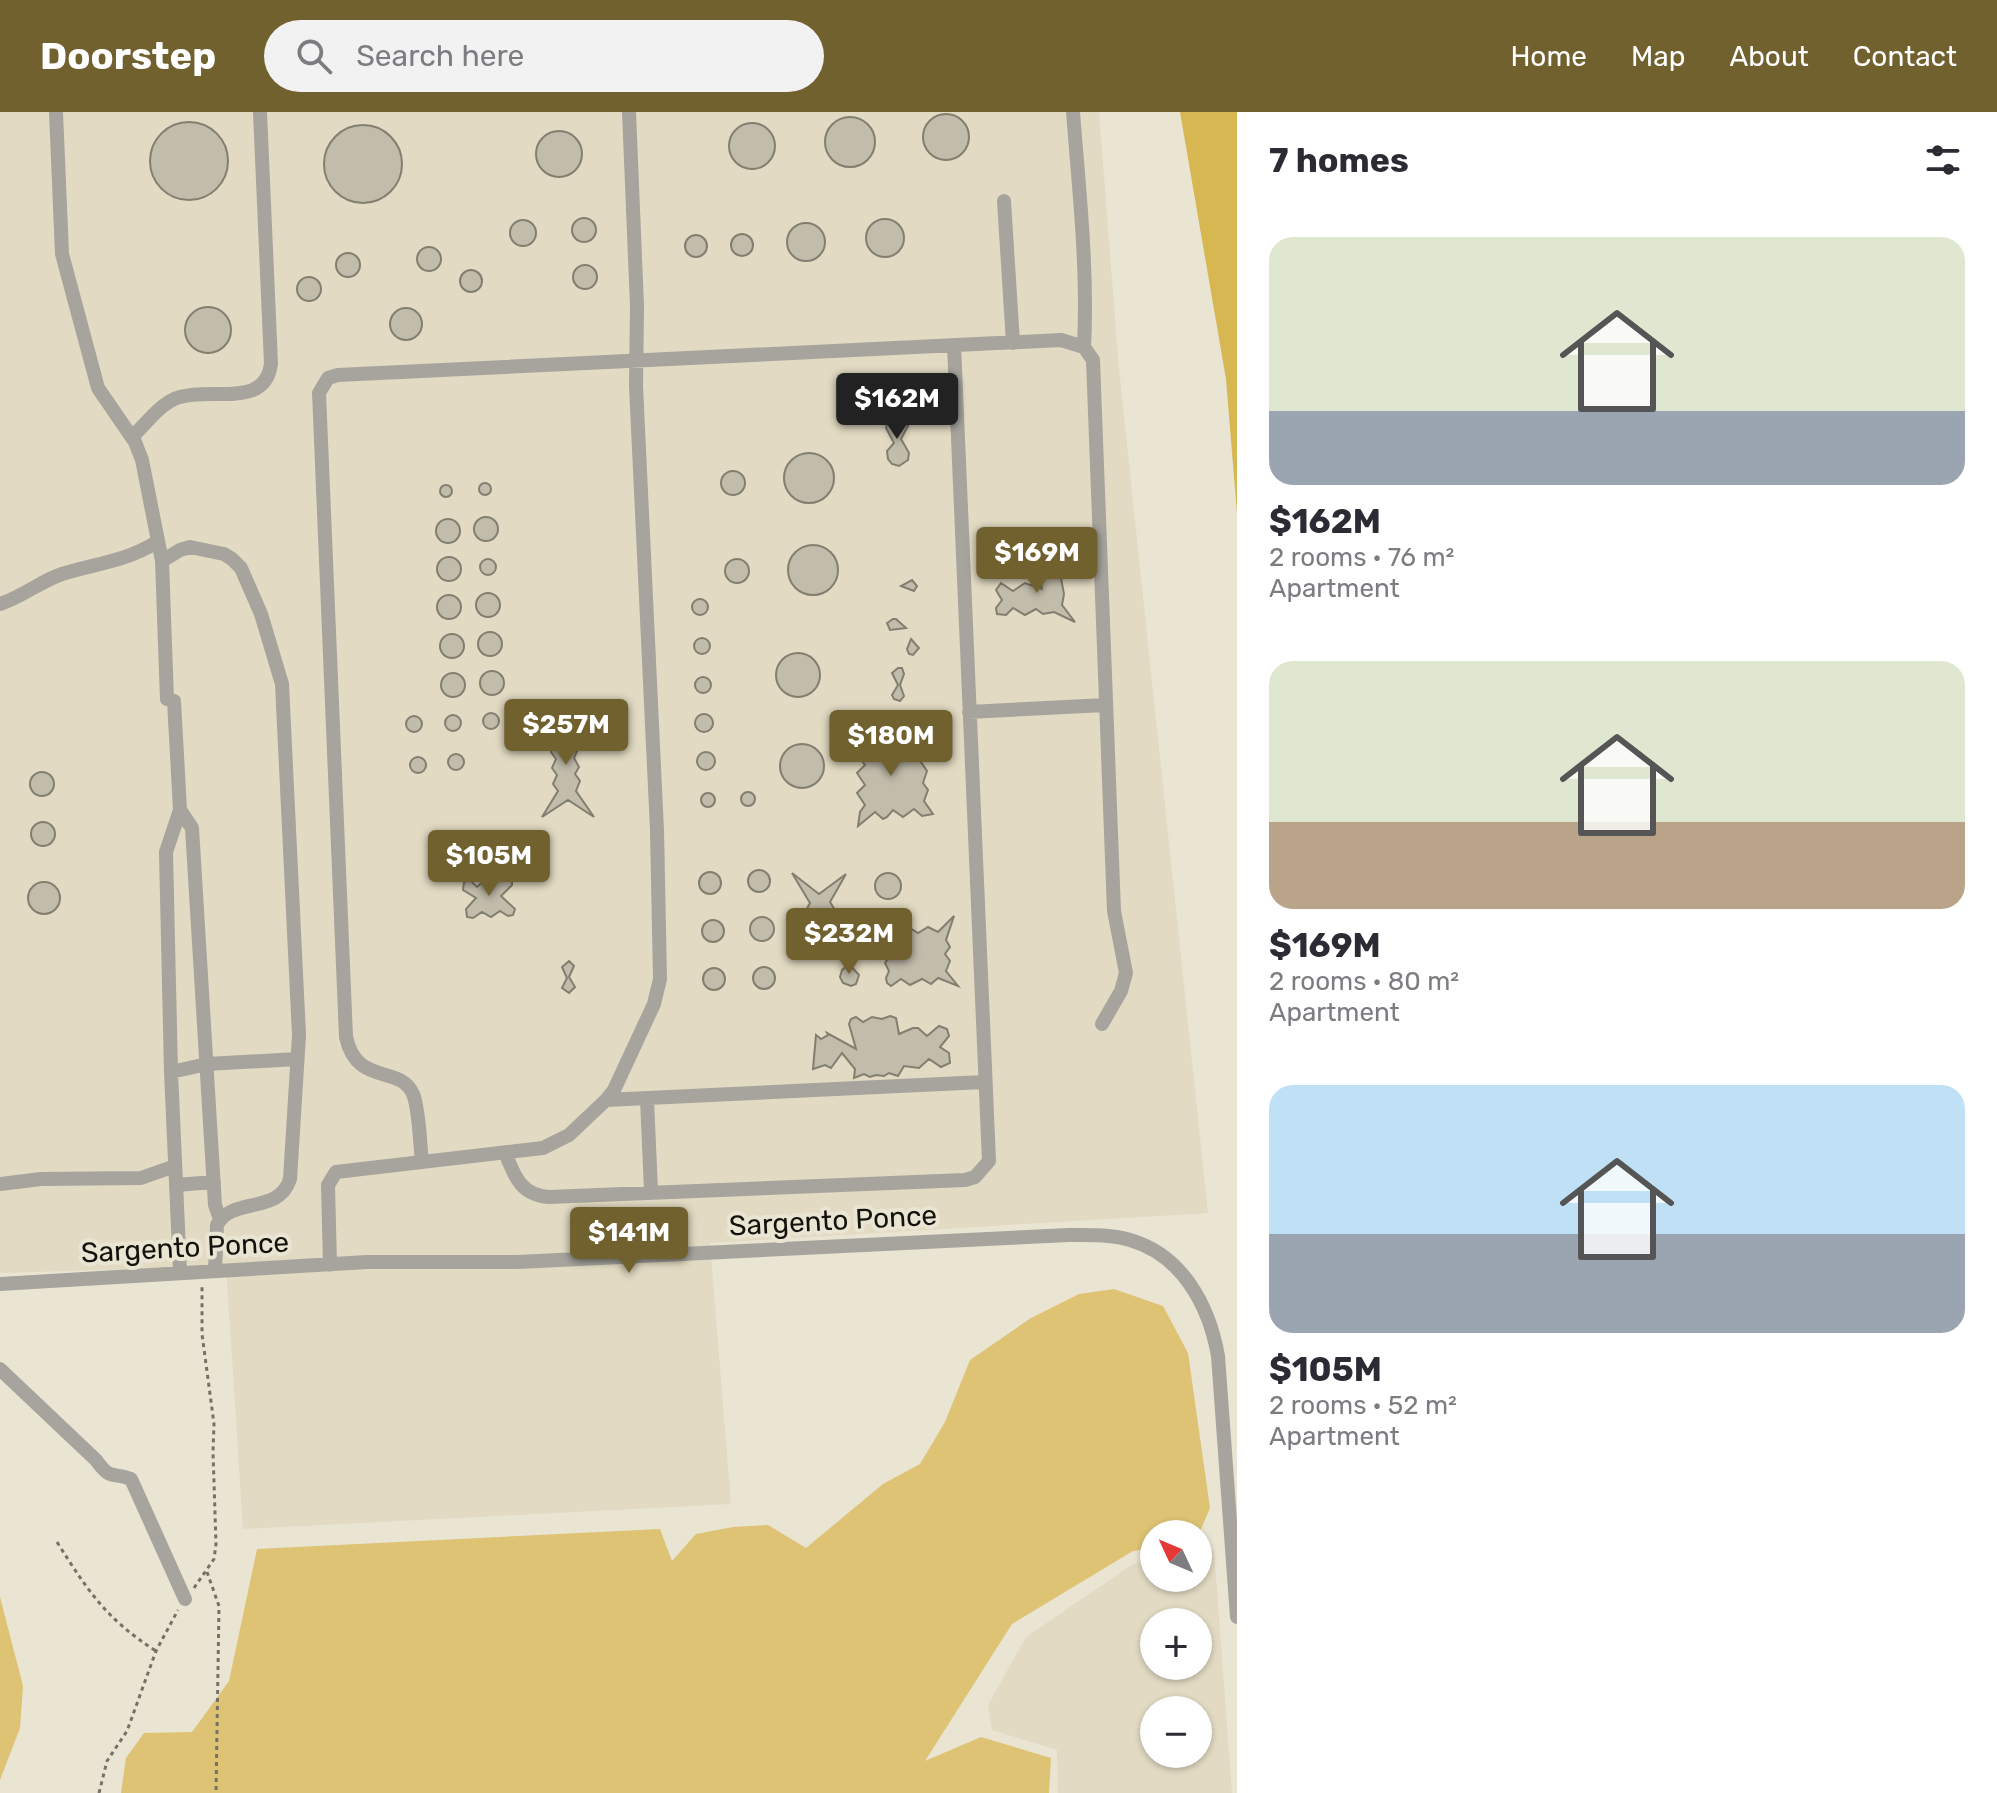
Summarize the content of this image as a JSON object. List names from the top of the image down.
{
  "streets": {
    "street": ["Sargento Ponce"]
  },
  "north": "top left",
  "page": {
    "header": "Doorstep",
    "search": "Search here",
    "nav": [
      "Home",
      "Map",
      "About",
      "Contact"
    ],
    "heading": "7 homes",
    "list": [
      {
        "name": "$162M",
        "note": "2 rooms · 76 m² · Apartment"
      },
      {
        "name": "$169M",
        "note": "2 rooms · 80 m² · Apartment"
      },
      {
        "name": "$105M",
        "note": "2 rooms · 52 m² · Apartment"
      }
    ],
    "price": [
      "$162M",
      "$169M",
      "$257M",
      "$180M",
      "$105M",
      "$232M",
      "$141M"
    ],
    "map_buttons": ["+", "−"]
  }
}
